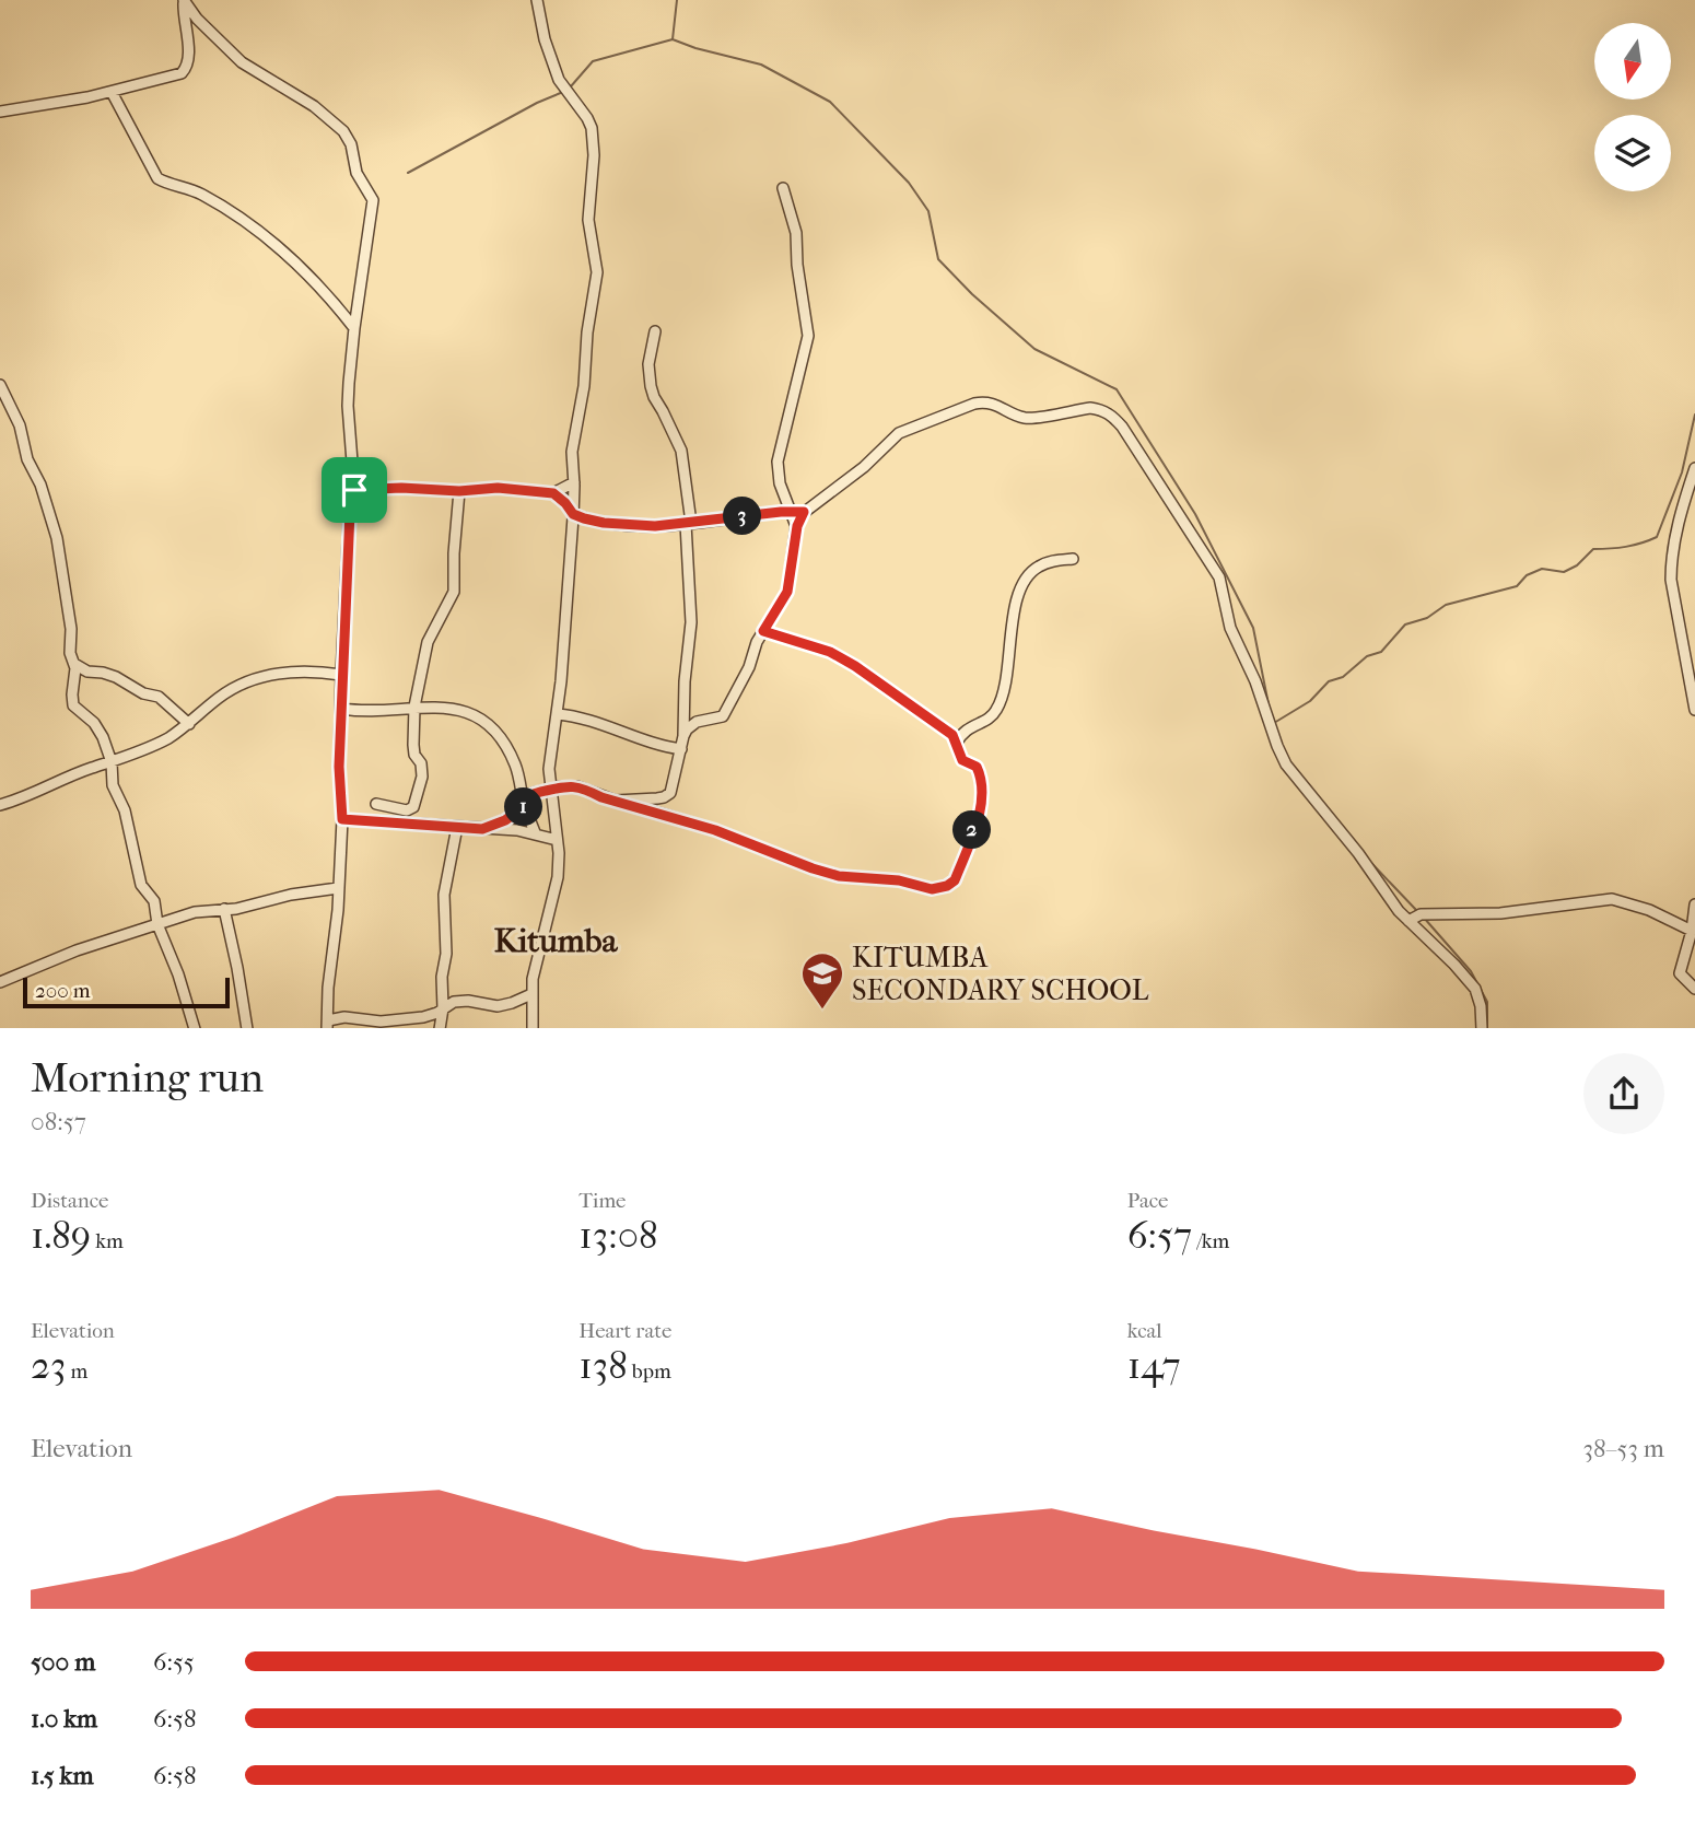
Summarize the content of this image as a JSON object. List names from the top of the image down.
{
  "districts": ["Kitumba"],
  "places": {
    "school or university": ["KITUMBA SECONDARY SCHOOL"]
  },
  "scale_bar": "200 m",
  "north": "bottom",
  "page": {
    "pins": ["3", "1", "2"],
    "scale": "200 m",
    "heading": ["Morning run", "08:57"],
    "stats": [
      ["Distance", "1.89 km"],
      ["Time", "13:08"],
      ["Pace", "6:57 /km"],
      ["Elevation", "23 m"],
      ["Heart rate", "138 bpm"],
      ["kcal", "147"]
    ],
    "chart": ["Elevation", "38–53 m"],
    "list": [
      {
        "name": "500 m",
        "note": "6:55"
      },
      {
        "name": "1.0 km",
        "note": "6:58"
      },
      {
        "name": "1.5 km",
        "note": "6:58"
      }
    ]
  }
}
